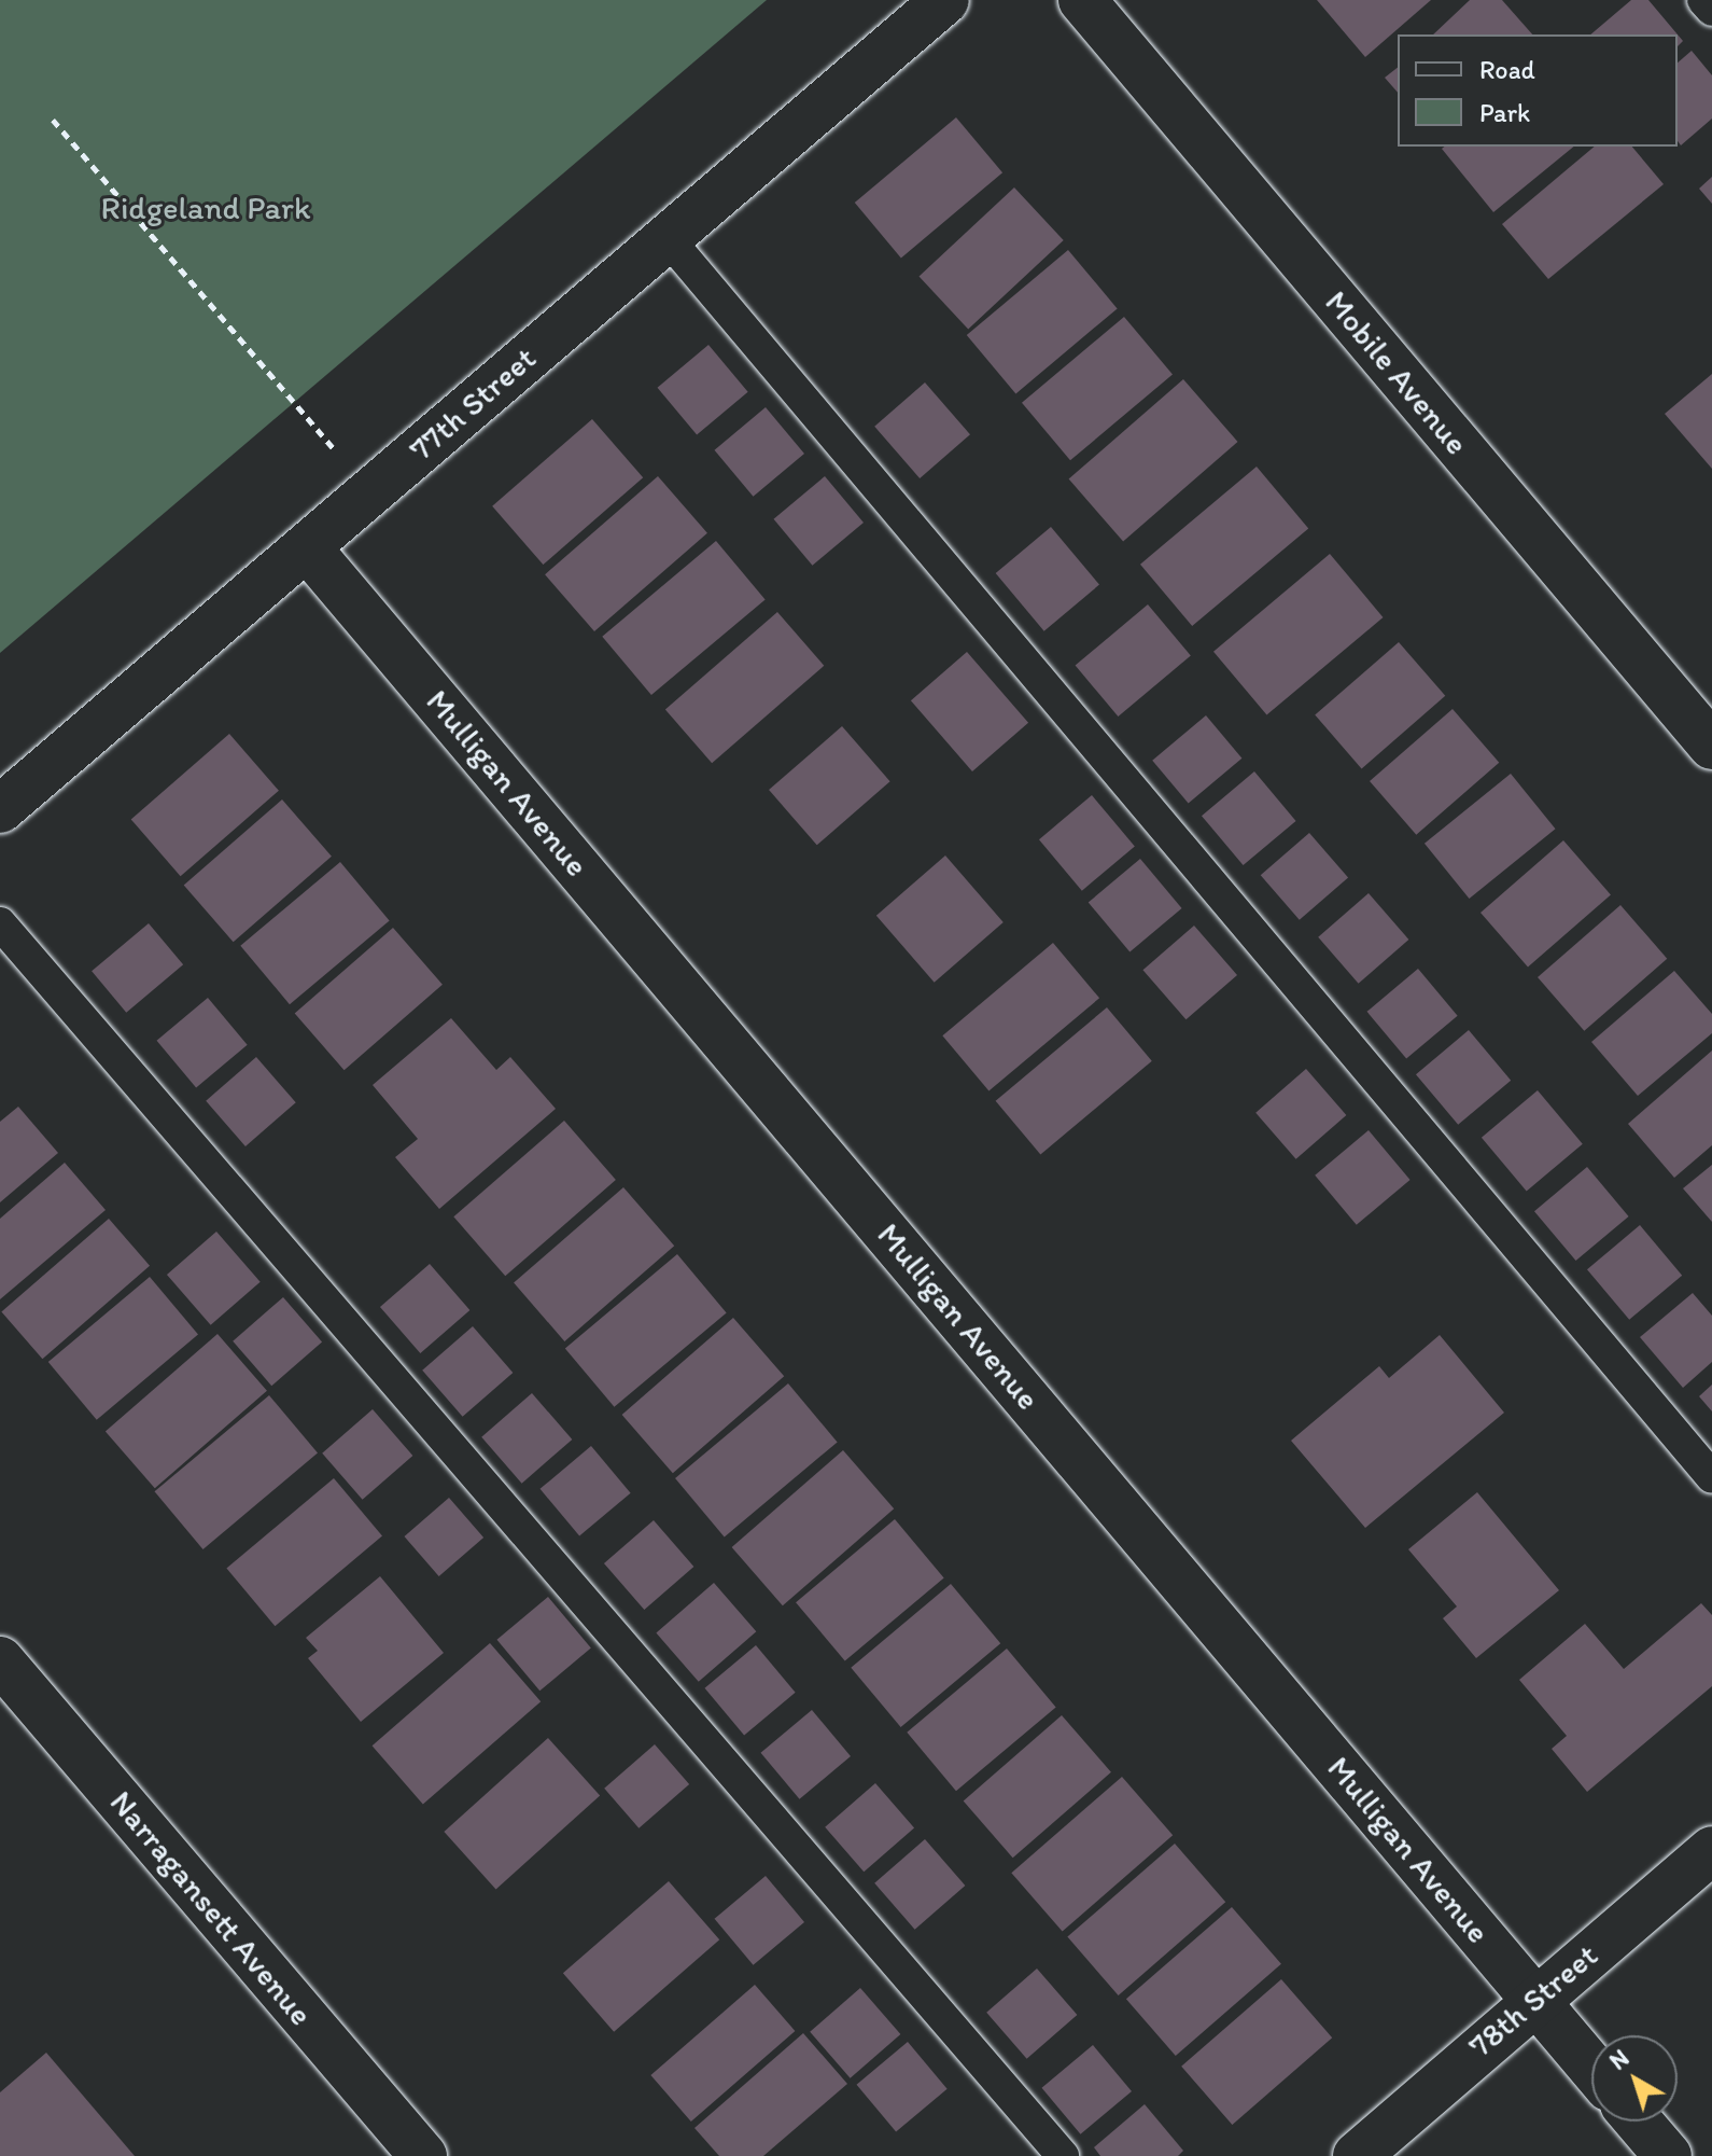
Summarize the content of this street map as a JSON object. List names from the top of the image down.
{
  "streets": {
    "street": [
      "Mobile Avenue",
      "77th Street",
      "Mulligan Avenue",
      "Narragansett Avenue",
      "78th Street"
    ]
  },
  "crossings": [
    ["77th Street", "Mulligan Avenue"],
    ["Mulligan Avenue", "78th Street"]
  ],
  "parks": ["Ridgeland Park"],
  "legend": ["Road", "Park"],
  "north": "top left"
}
